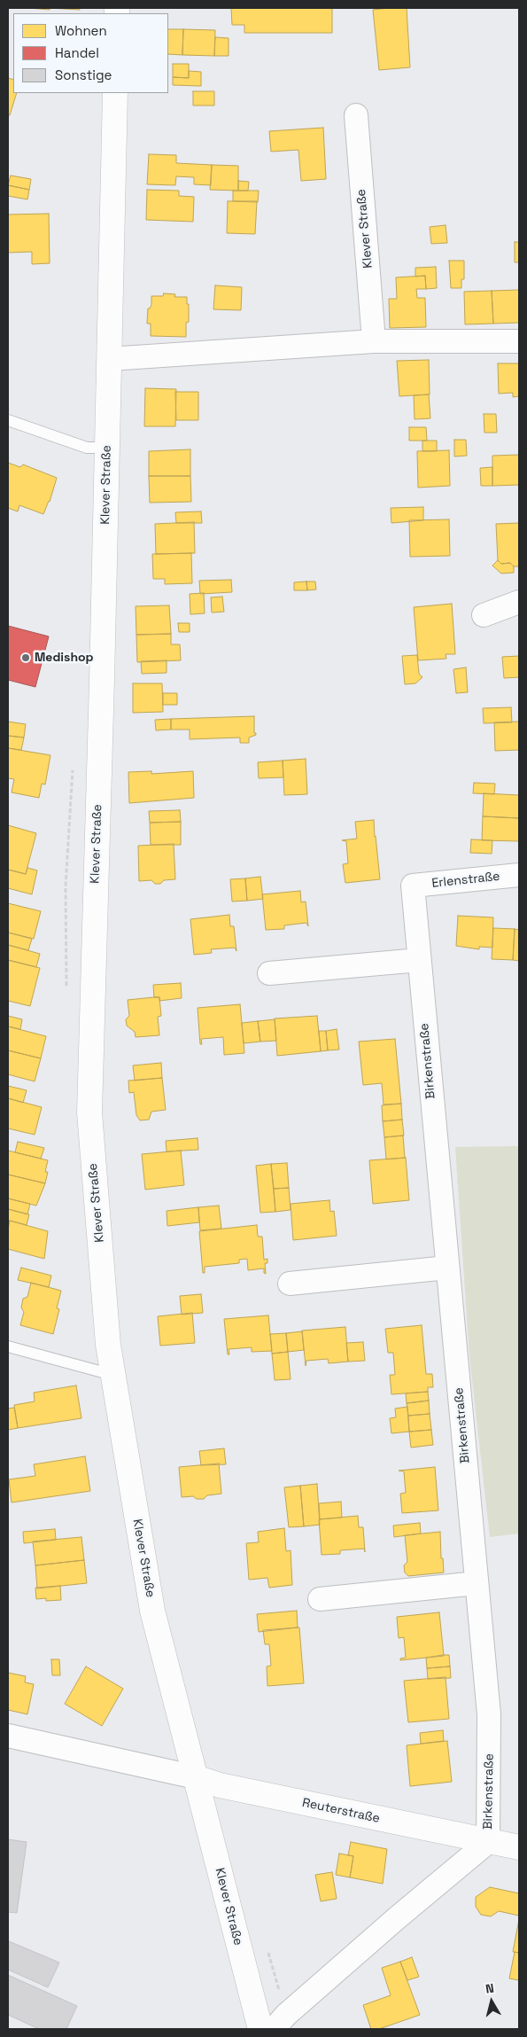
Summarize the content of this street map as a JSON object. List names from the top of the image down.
{
  "streets": {
    "street": [
      "Klever Straße",
      "Erlenstraße",
      "Birkenstraße",
      "Reuterstraße"
    ]
  },
  "crossings": [
    ["Klever Straße", "Reuterstraße"],
    ["Erlenstraße", "Birkenstraße"],
    ["Birkenstraße", "Reuterstraße"]
  ],
  "places": ["Medishop"],
  "legend": ["Wohnen", "Handel", "Sonstige"],
  "north": "top"
}
